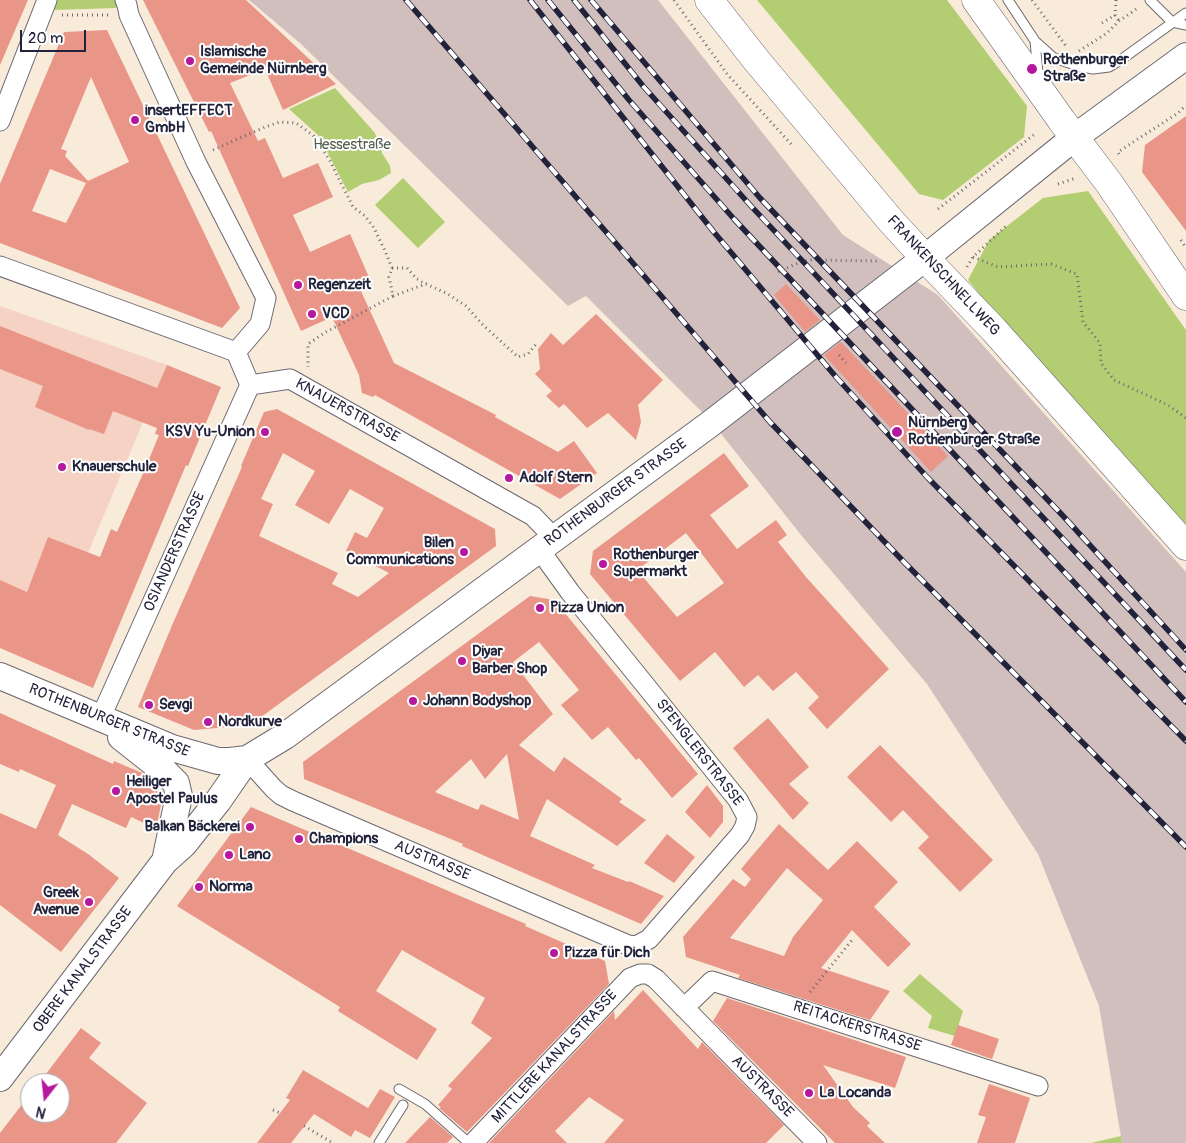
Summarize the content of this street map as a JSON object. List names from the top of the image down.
{
  "streets": {
    "main road": ["FRANKENSCHNELLWEG", "ROTHENBURGER STRASSE", "OBERE KANALSTRASSE"],
    "street": [
      "KNAUERSTRASSE",
      "OSIANDERSTRASSE",
      "SPENGLERSTRASSE",
      "AUSTRASSE",
      "REITACKERSTRASSE",
      "MITTLERE KANALSTRASSE"
    ]
  },
  "crossings": [
    ["FRANKENSCHNELLWEG", "ROTHENBURGER STRASSE"],
    ["KNAUERSTRASSE", "ROTHENBURGER STRASSE"],
    ["KNAUERSTRASSE", "OSIANDERSTRASSE"],
    ["KNAUERSTRASSE", "SPENGLERSTRASSE"],
    ["ROTHENBURGER STRASSE", "OSIANDERSTRASSE"],
    ["ROTHENBURGER STRASSE", "SPENGLERSTRASSE"],
    ["ROTHENBURGER STRASSE", "AUSTRASSE"],
    ["ROTHENBURGER STRASSE", "OBERE KANALSTRASSE"],
    ["OSIANDERSTRASSE", "OBERE KANALSTRASSE"],
    ["SPENGLERSTRASSE", "AUSTRASSE"],
    ["AUSTRASSE", "OBERE KANALSTRASSE"],
    ["AUSTRASSE", "REITACKERSTRASSE"],
    ["AUSTRASSE", "MITTLERE KANALSTRASSE"]
  ],
  "parks": ["Hessestraße"],
  "places": [
    "Islamische Gemeinde Nürnberg",
    "Rothenburger Straße",
    "insertEFFECT GmbH",
    "Regenzeit",
    "VCD",
    "KSV Yu-Union",
    "Nürnberg Rothenburger Straße",
    "Knauerschule",
    "Adolf Stern",
    "Bilen Communications",
    "Rothenburger Supermarkt",
    "Pizza Union",
    "Diyar Barber Shop",
    "Johann Bodyshop",
    "Sevgi",
    "Nordkurve",
    "Heiliger Apostel Paulus",
    "Balkan Bäckerei",
    "Champions",
    "Lano",
    "Norma",
    "Greek Avenue",
    "Pizza für Dich",
    "La Locanda"
  ],
  "scale_bar": "20 m",
  "north": "bottom"
}
